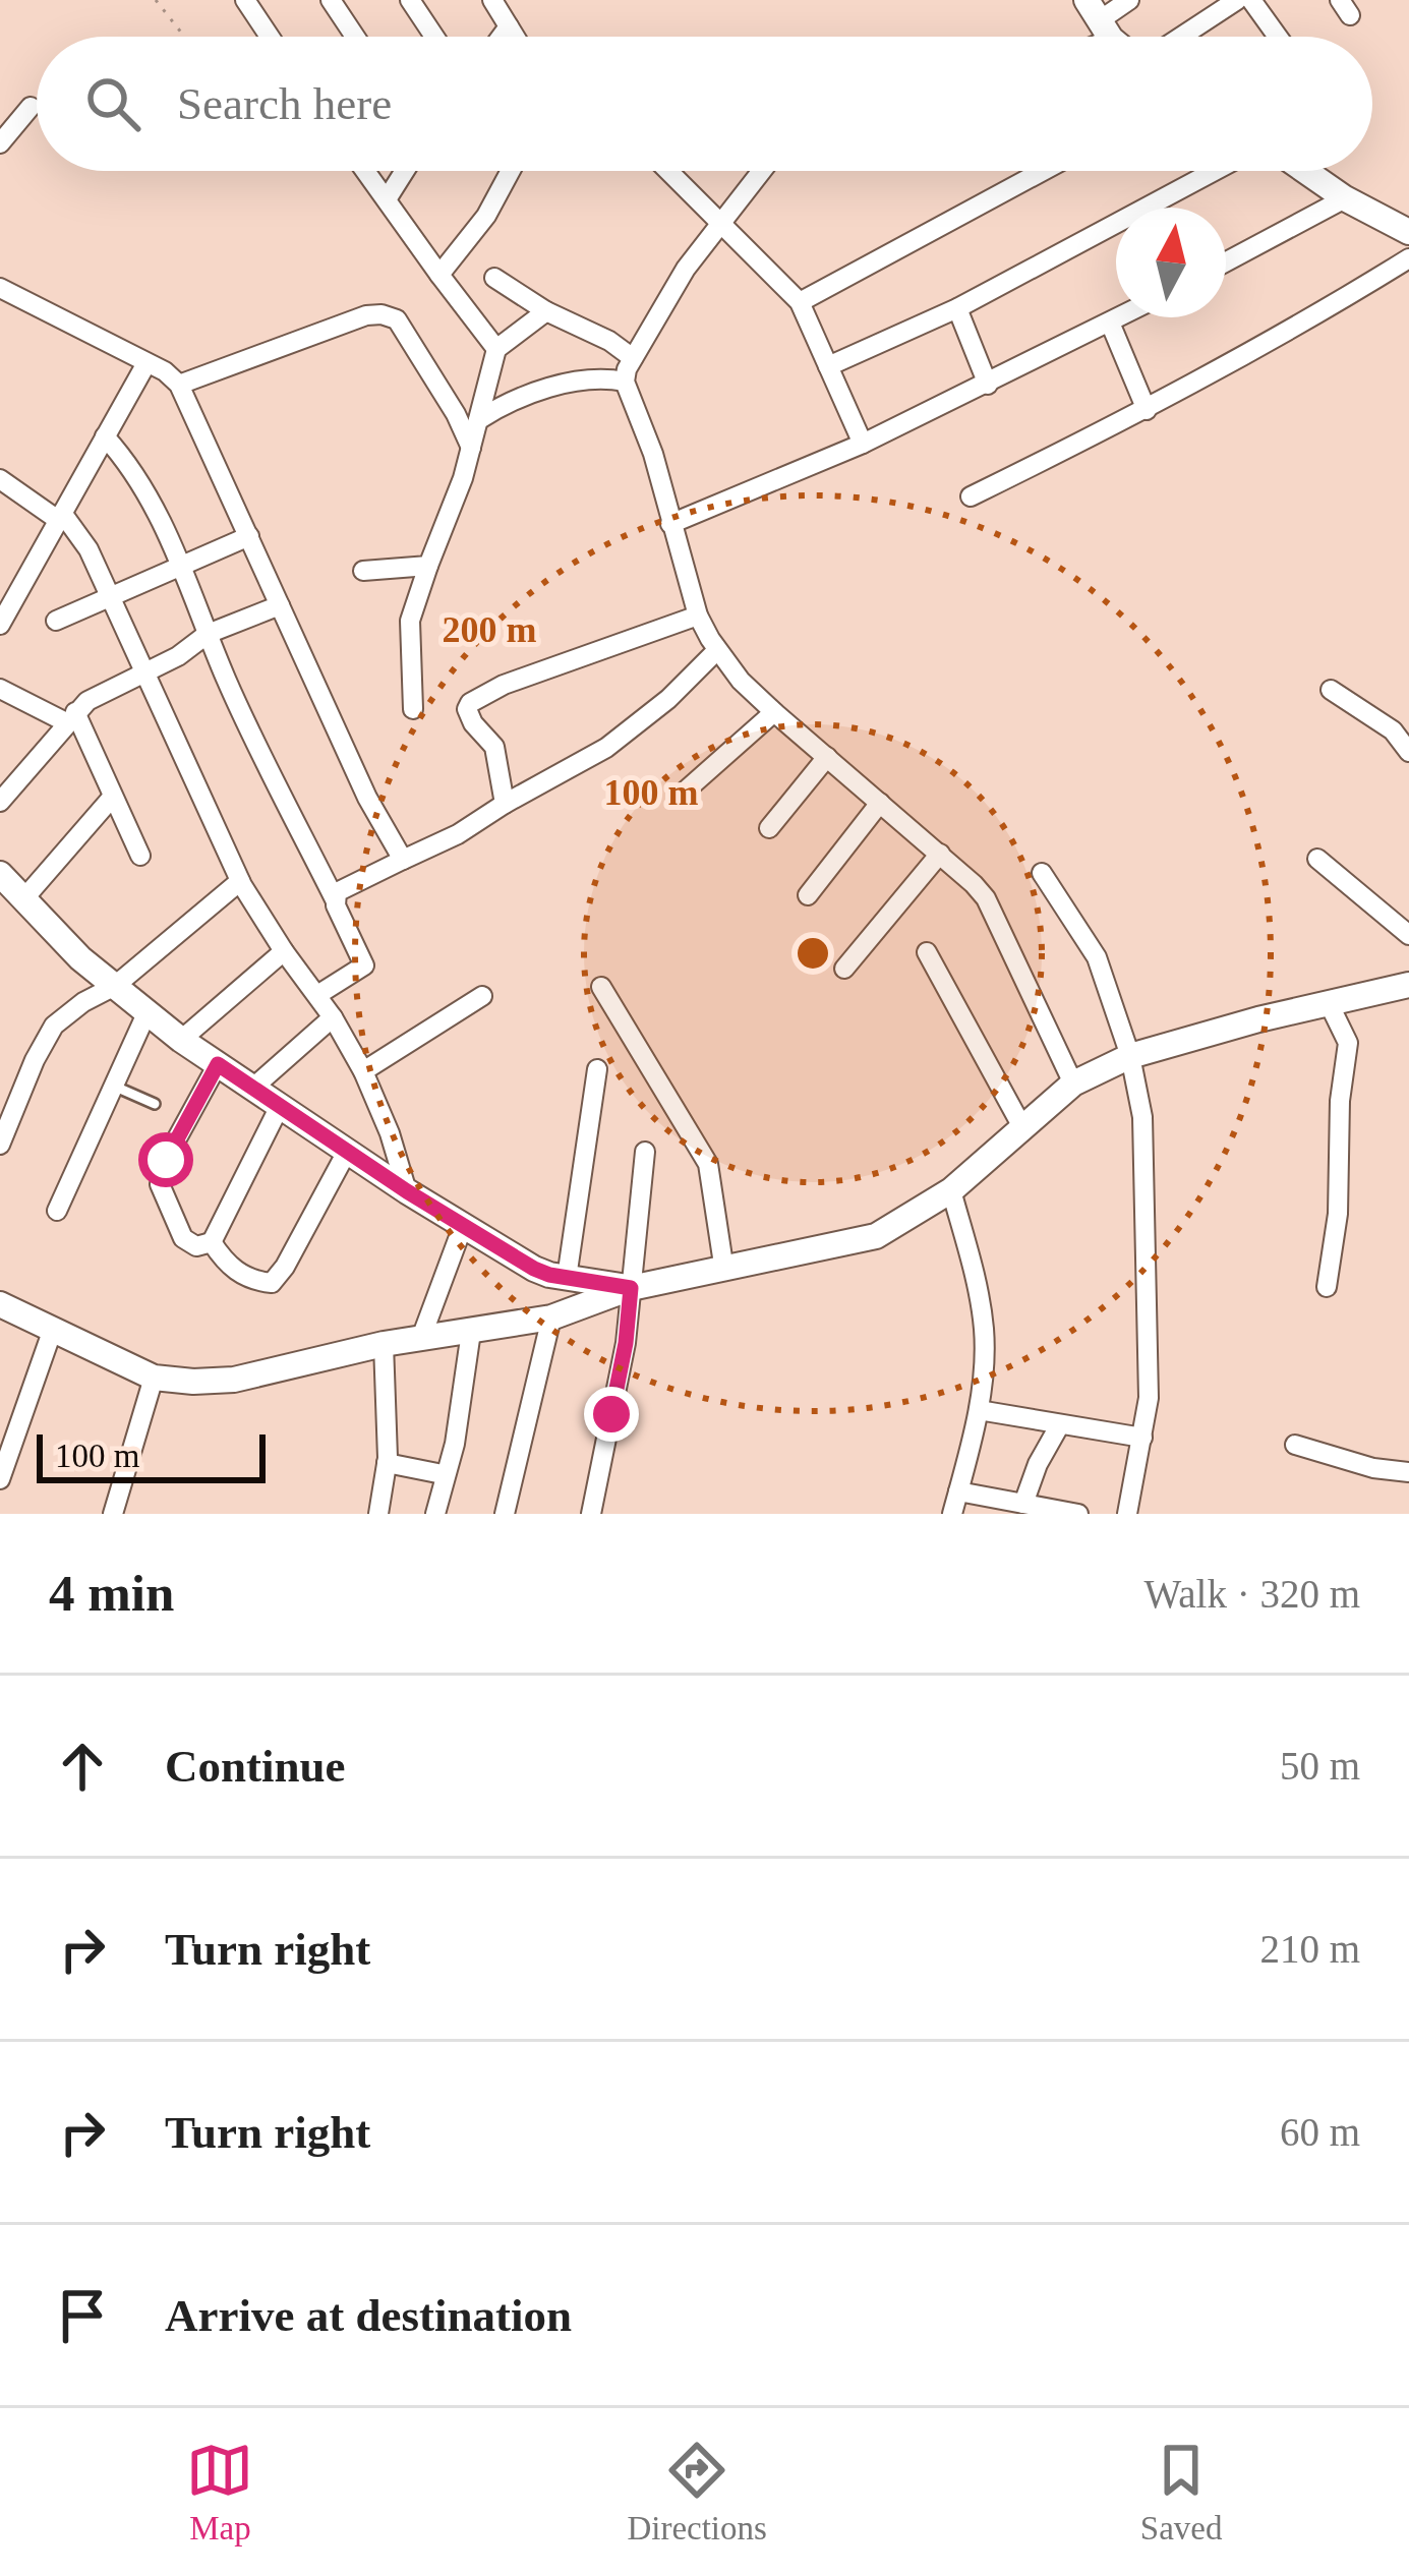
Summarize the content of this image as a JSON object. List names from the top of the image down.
{
  "scale_bar": "100 m",
  "north": "top",
  "page": {
    "search": "Search here",
    "scale": "100 m",
    "heading": ["4 min", "Walk · 320 m"],
    "list": [
      ["Continue", "50 m"],
      ["Turn right", "210 m"],
      ["Turn right", "60 m"],
      "Arrive at destination"
    ],
    "nav": ["Map", "Directions", "Saved"]
  },
  "rings": ["200 m", "100 m"]
}
